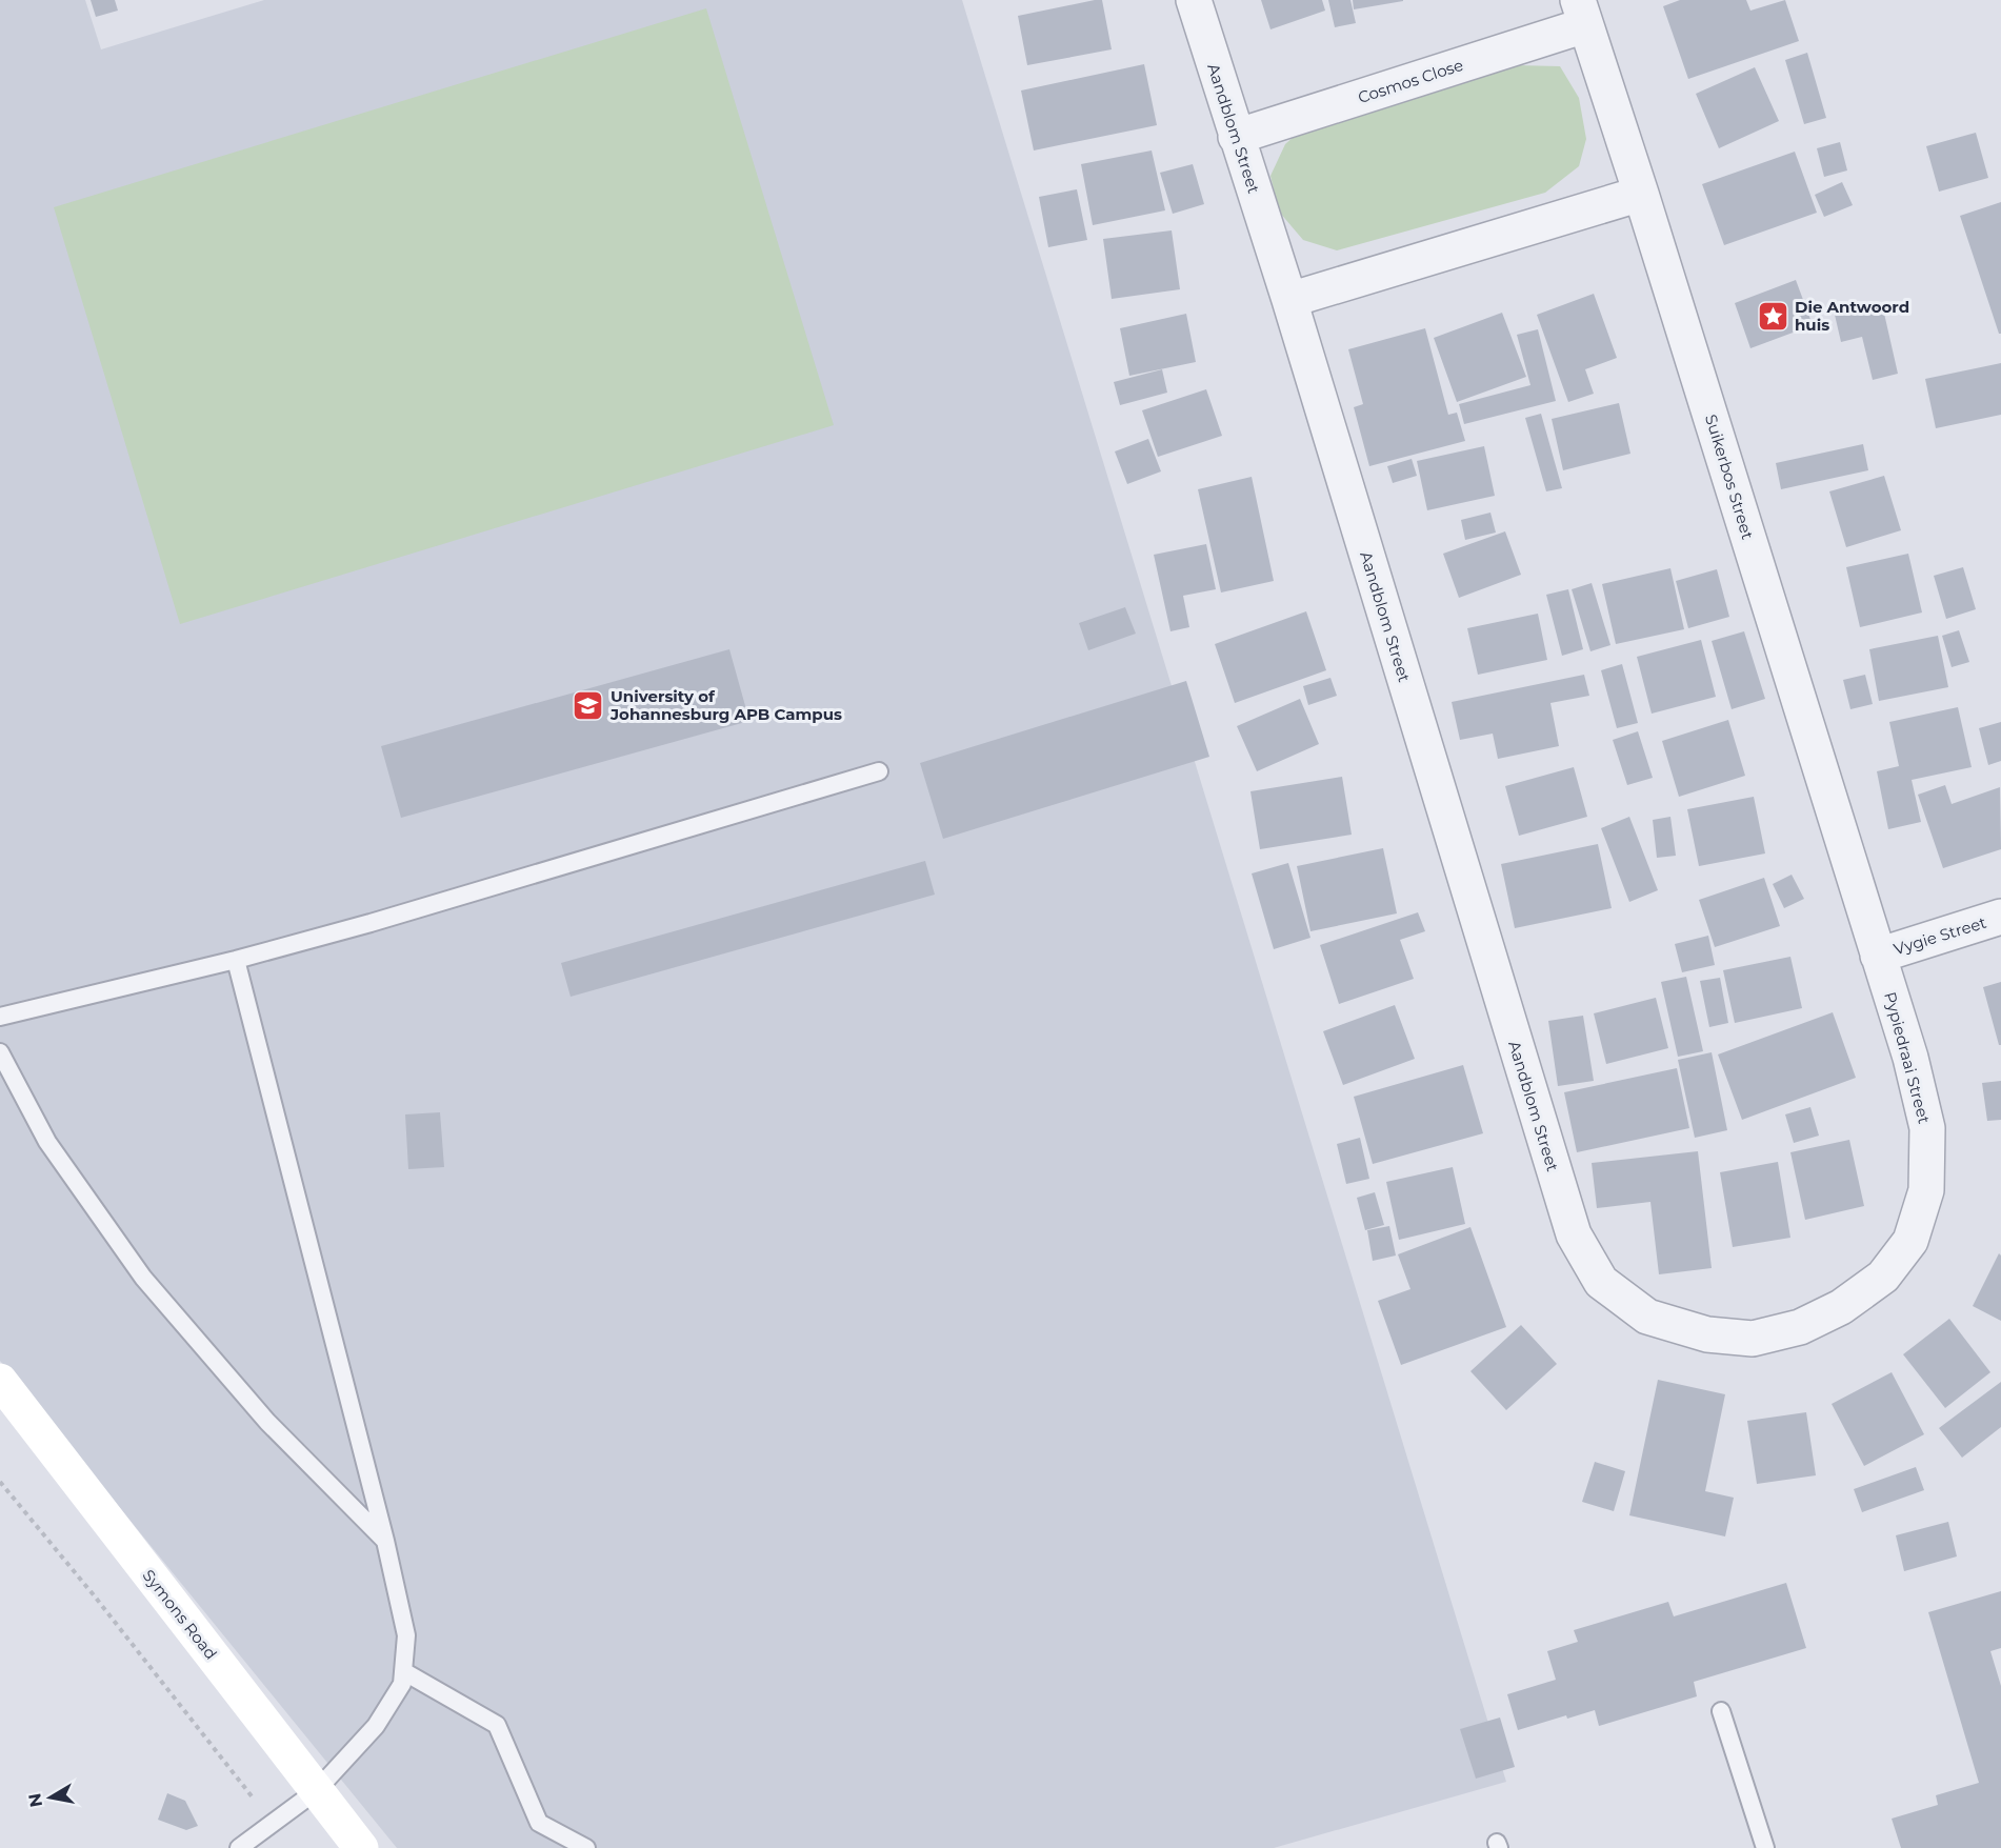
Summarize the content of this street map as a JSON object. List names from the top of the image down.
{
  "streets": {
    "main road": ["Symons Road"],
    "street": [
      "Cosmos Close",
      "Aandblom Street",
      "Suikerbos Street",
      "Vygie Street",
      "Pypiedraai Street"
    ]
  },
  "crossings": [
    ["Cosmos Close", "Aandblom Street"],
    ["Cosmos Close", "Suikerbos Street"],
    ["Aandblom Street", "Pypiedraai Street"],
    ["Suikerbos Street", "Vygie Street"],
    ["Suikerbos Street", "Pypiedraai Street"],
    ["Vygie Street", "Pypiedraai Street"]
  ],
  "places": {
    "place": ["Die Antwoord huis"],
    "school or university": ["University of Johannesburg APB Campus"]
  },
  "north": "left"
}
